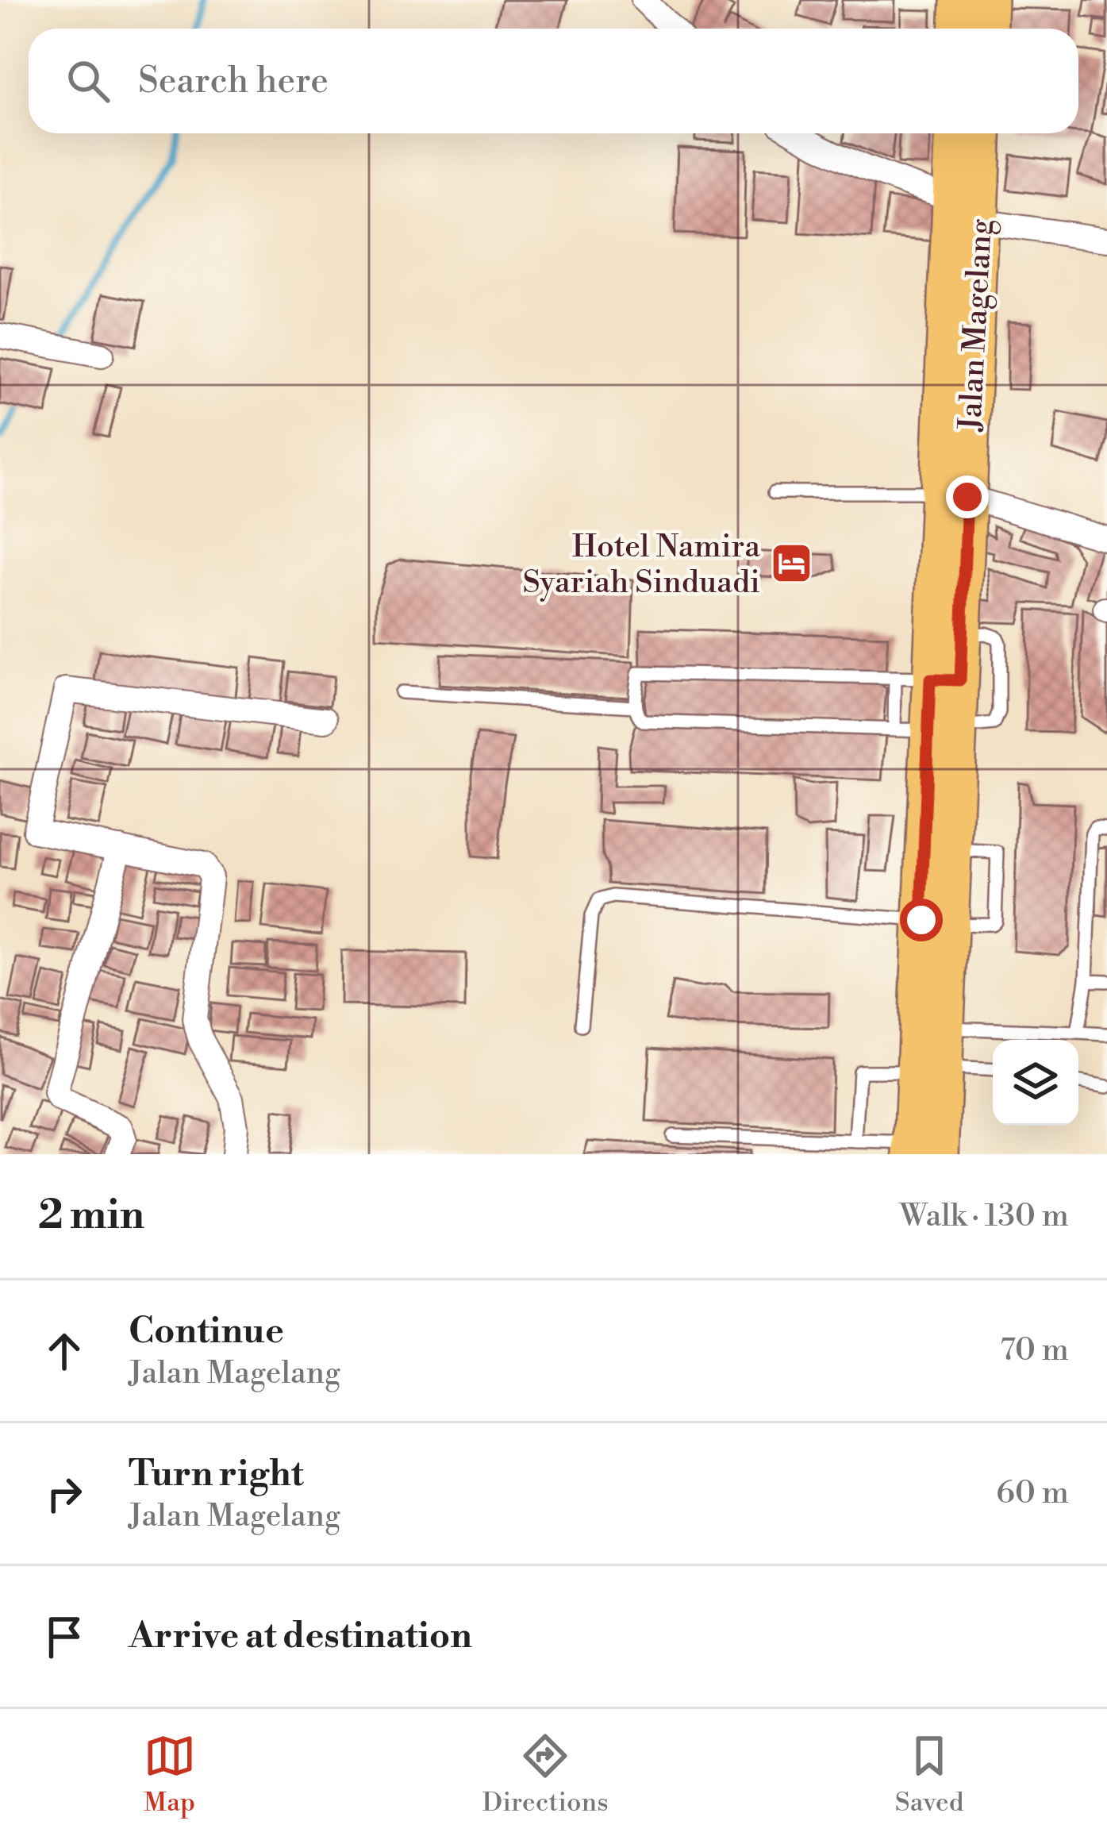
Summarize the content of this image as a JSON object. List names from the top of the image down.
{
  "streets": {
    "main road": ["Jalan Magelang"]
  },
  "places": {
    "hotel": ["Hotel Namira Syariah Sinduadi"]
  },
  "page": {
    "search": "Search here",
    "heading": ["2 min", "Walk · 130 m"],
    "list": [
      ["Continue", "Jalan Magelang", "70 m"],
      ["Turn right", "Jalan Magelang", "60 m"],
      "Arrive at destination"
    ],
    "nav": ["Map", "Directions", "Saved"]
  }
}
